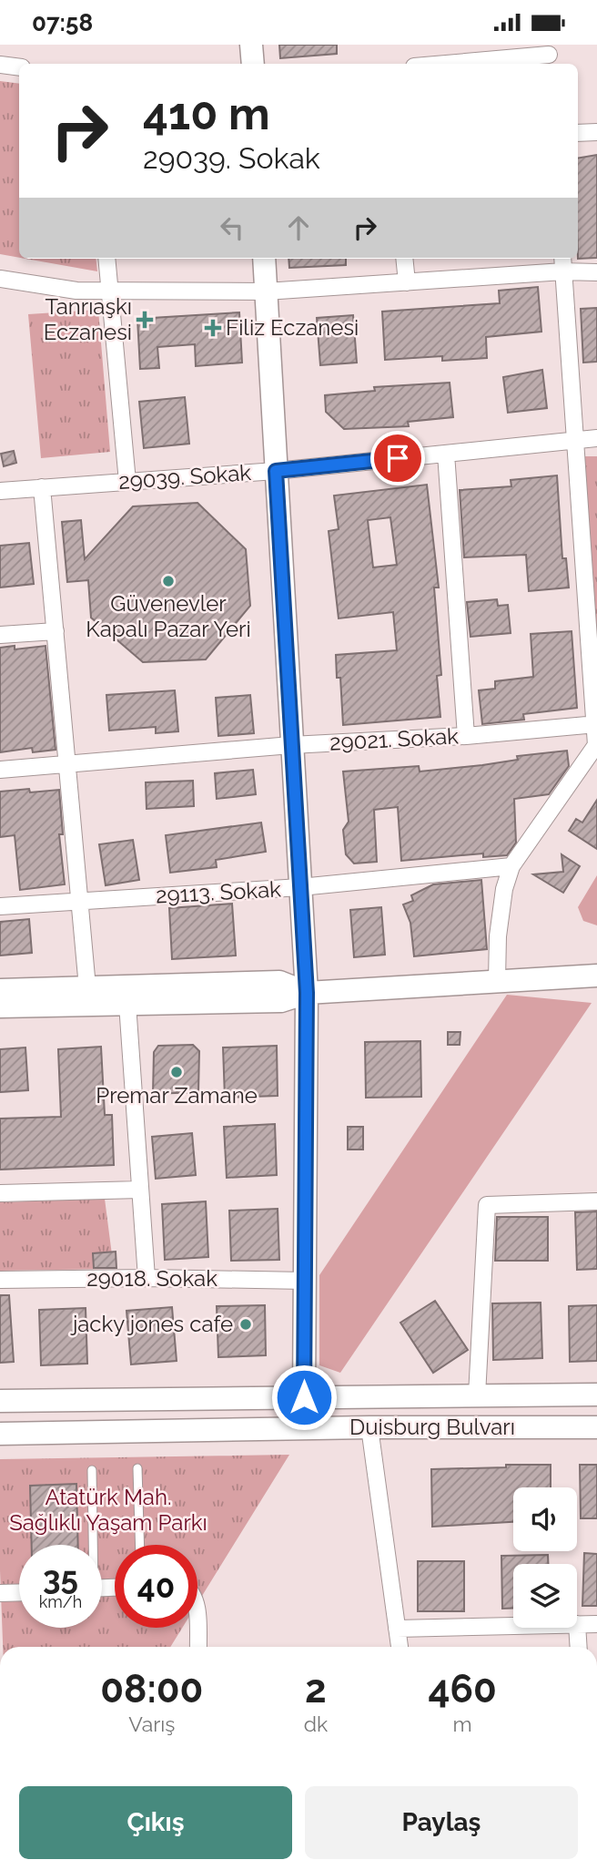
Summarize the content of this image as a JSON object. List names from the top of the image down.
{
  "streets": {
    "street": [
      "29039. Sokak",
      "29021. Sokak",
      "29113. Sokak",
      "29018. Sokak",
      "Duisburg Bulvarı"
    ]
  },
  "parks": ["Atatürk Mah. Sağlıklı Yaşam Parkı"],
  "places": {
    "health": ["Tanrıaşkı Eczanesi", "Filiz Eczanesi"],
    "other": ["Güvenevler Kapalı Pazar Yeri", "Premar Zamane", "jacky jones cafe"]
  },
  "page": {
    "status": "07:58",
    "turn": ["410 m", "29039. Sokak"],
    "speed": "35 km/h",
    "limit": "40",
    "eta": [
      "08:00",
      "Varış",
      "2",
      "dk",
      "460",
      "m"
    ],
    "buttons": ["Çıkış", "Paylaş"]
  }
}
